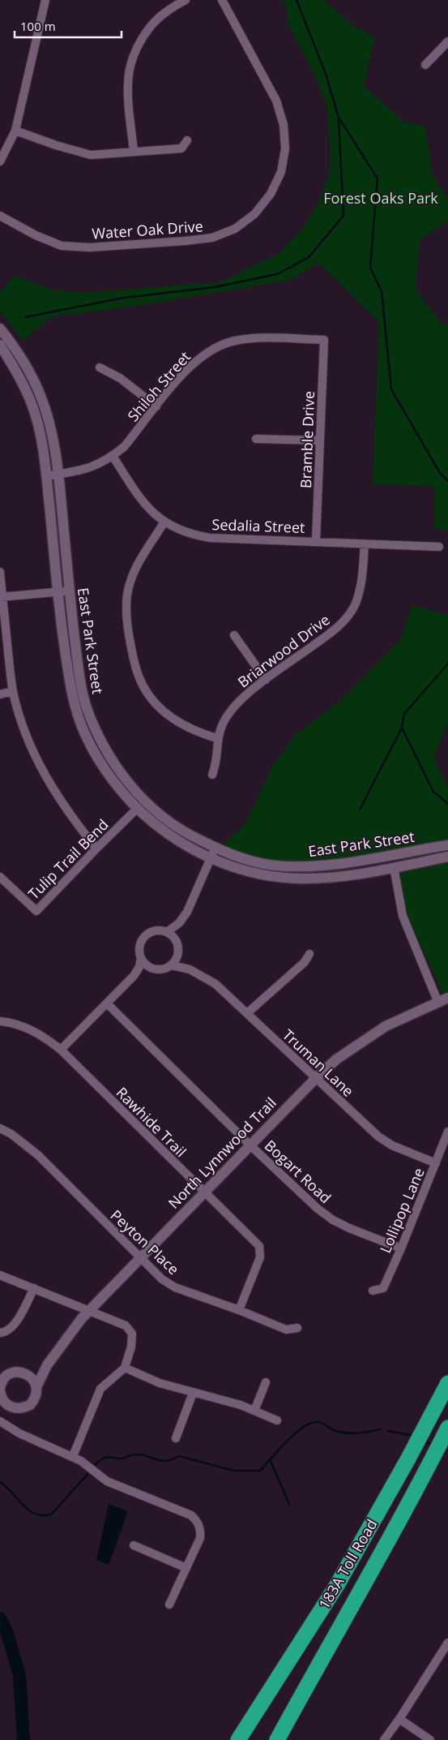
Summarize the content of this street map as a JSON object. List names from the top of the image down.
{
  "streets": {
    "highway": ["183A Toll Road"],
    "street": [
      "Water Oak Drive",
      "Shiloh Street",
      "Bramble Drive",
      "Sedalia Street",
      "East Park Street",
      "Briarwood Drive",
      "Tulip Trail Bend",
      "Truman Lane",
      "Rawhide Trail",
      "North Lynnwood Trail",
      "Bogart Road",
      "Lollipop Lane",
      "Peyton Place"
    ]
  },
  "crossings": [
    ["Shiloh Street", "Bramble Drive"],
    ["Shiloh Street", "Sedalia Street"],
    ["Shiloh Street", "East Park Street"],
    ["Bramble Drive", "Sedalia Street"],
    ["Sedalia Street", "Briarwood Drive"],
    ["East Park Street", "Tulip Trail Bend"],
    ["Truman Lane", "North Lynnwood Trail"],
    ["Truman Lane", "Lollipop Lane"],
    ["Rawhide Trail", "North Lynnwood Trail"],
    ["Rawhide Trail", "Peyton Place"],
    ["North Lynnwood Trail", "Bogart Road"],
    ["North Lynnwood Trail", "Peyton Place"],
    ["Bogart Road", "Lollipop Lane"]
  ],
  "parks": ["Forest Oaks Park"],
  "scale_bar": "100 m"
}
